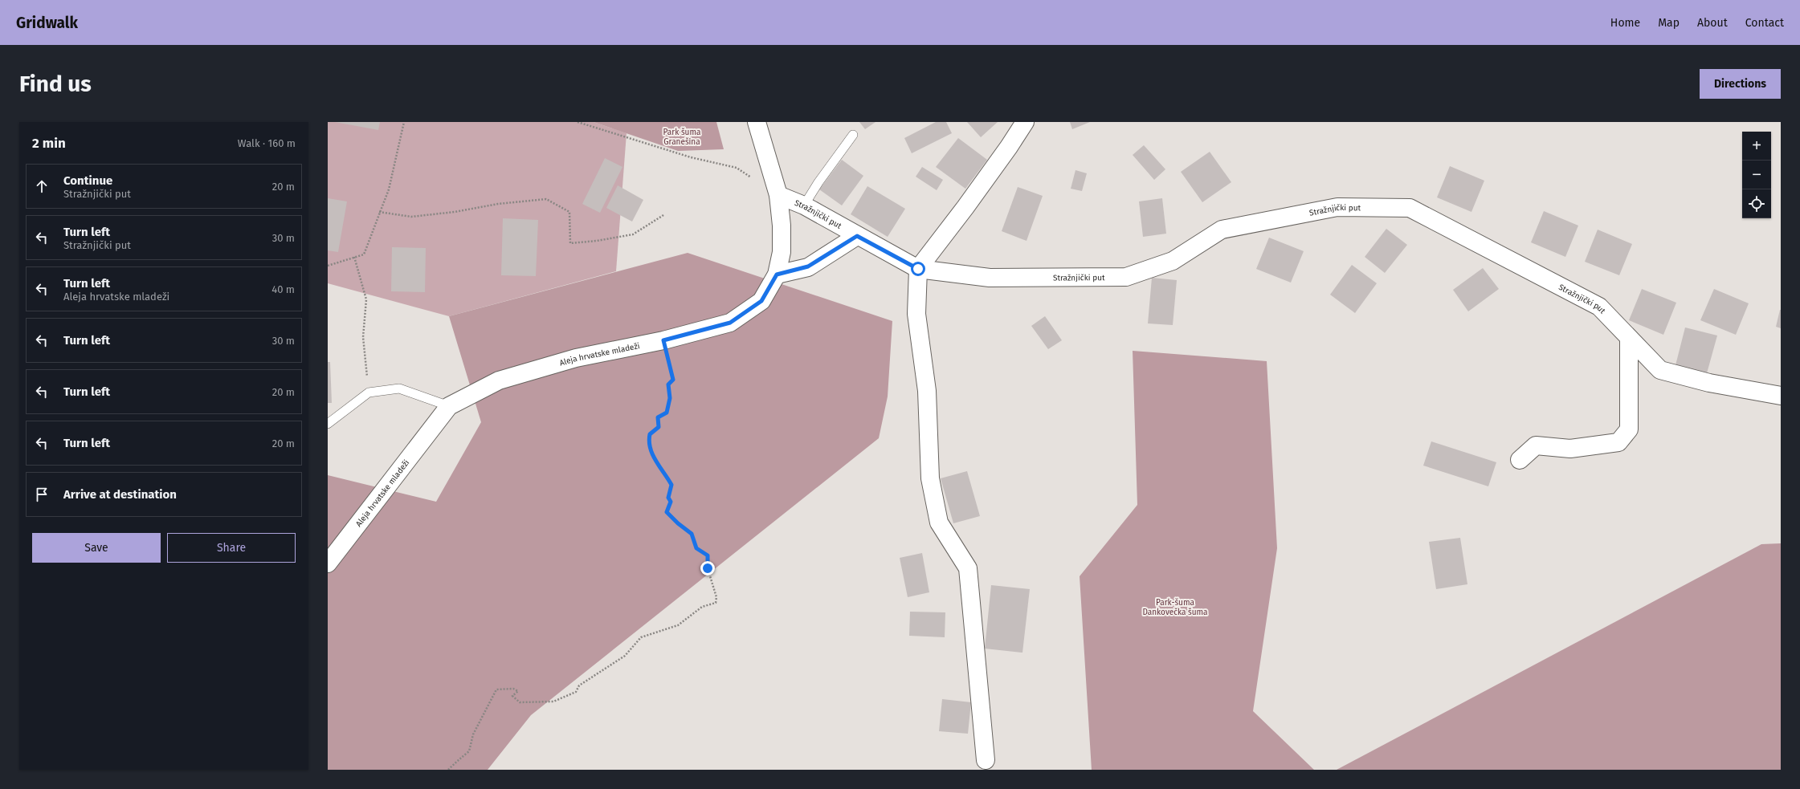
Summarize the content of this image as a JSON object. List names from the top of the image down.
{
  "streets": {
    "street": ["Stražnjički put", "Aleja hrvatske mladeži"]
  },
  "crossings": [
    ["Stražnjički put", "Aleja hrvatske mladeži"]
  ],
  "parks": ["Park šuma Granešina", "Park-šuma Dankovečka šuma"],
  "page": {
    "header": "Gridwalk",
    "nav": [
      "Home",
      "Map",
      "About",
      "Contact"
    ],
    "buttons": [
      "Directions",
      ["Save", "Share"]
    ],
    "title": "Find us",
    "heading": ["2 min", "Walk · 160 m"],
    "map_buttons": ["+", "−"],
    "list": [
      ["Continue", "Stražnjički put", "20 m"],
      ["Turn left", "Stražnjički put", "30 m"],
      ["Turn left", "Aleja hrvatske mladeži", "40 m"],
      ["Turn left", "30 m"],
      ["Turn left", "20 m"],
      ["Turn left", "20 m"],
      "Arrive at destination"
    ]
  }
}
